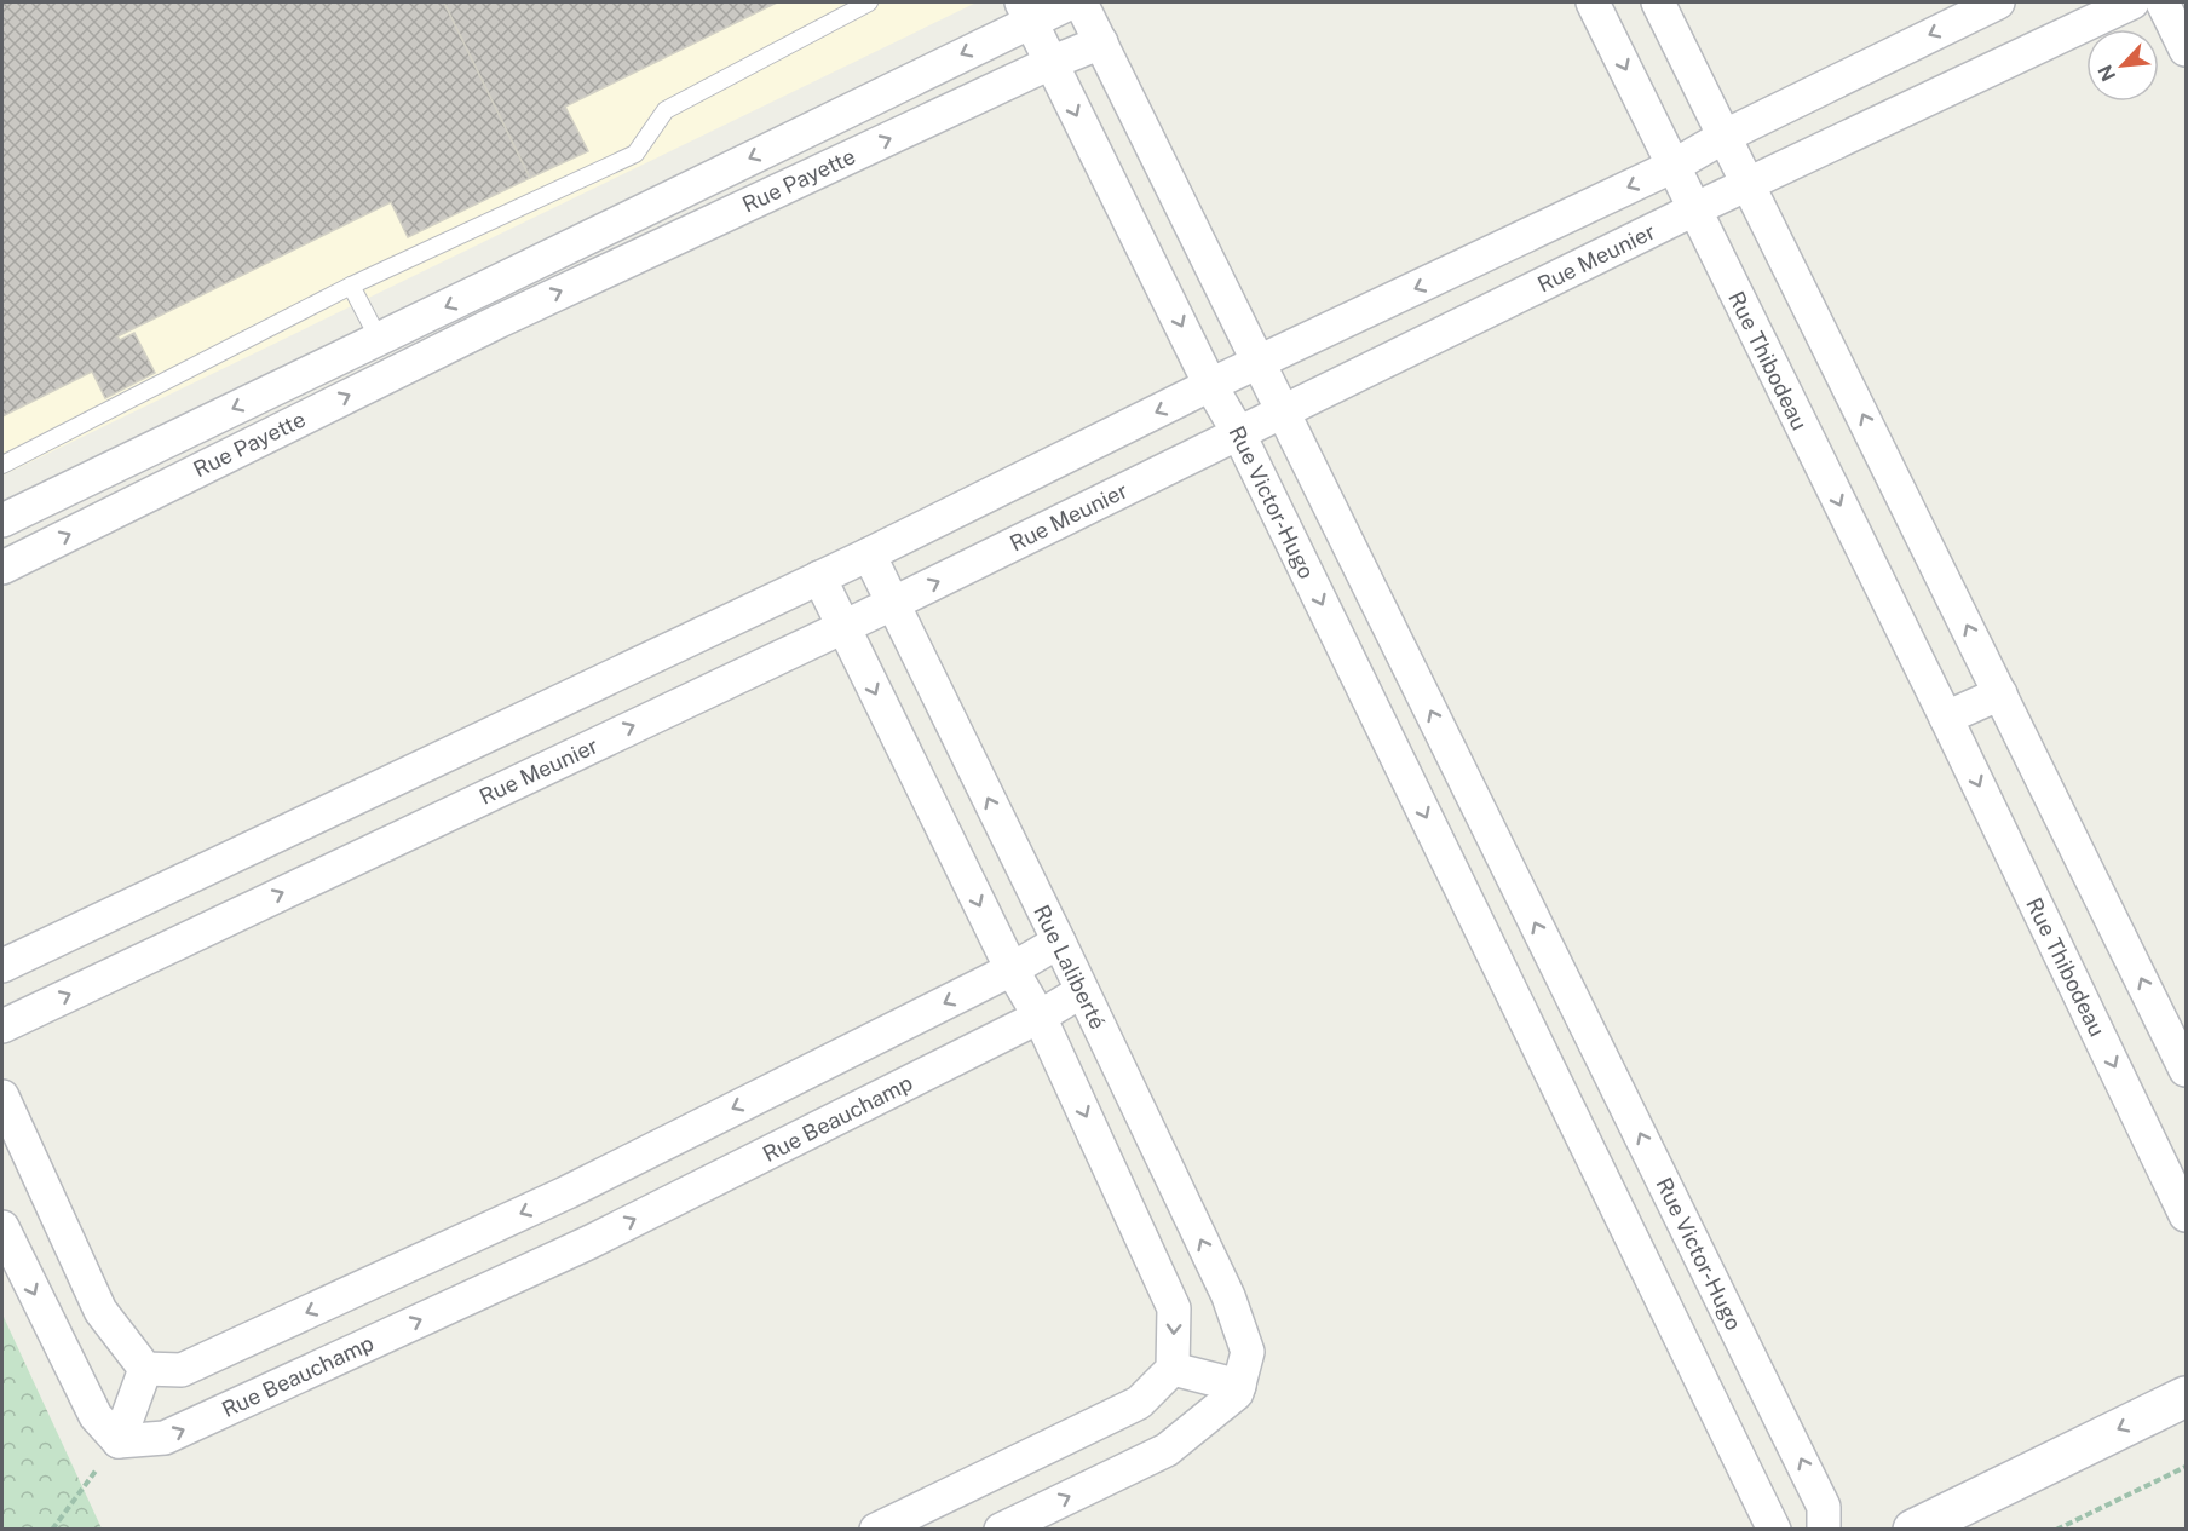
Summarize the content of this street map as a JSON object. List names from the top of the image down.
{
  "streets": {
    "street": [
      "Rue Payette",
      "Rue Meunier",
      "Rue Thibodeau",
      "Rue Victor-Hugo",
      "Rue Laliberté",
      "Rue Beauchamp"
    ]
  },
  "crossings": [
    ["Rue Payette", "Rue Victor-Hugo"],
    ["Rue Meunier", "Rue Thibodeau"],
    ["Rue Meunier", "Rue Victor-Hugo"],
    ["Rue Meunier", "Rue Laliberté"],
    ["Rue Laliberté", "Rue Beauchamp"]
  ],
  "north": "bottom left"
}
